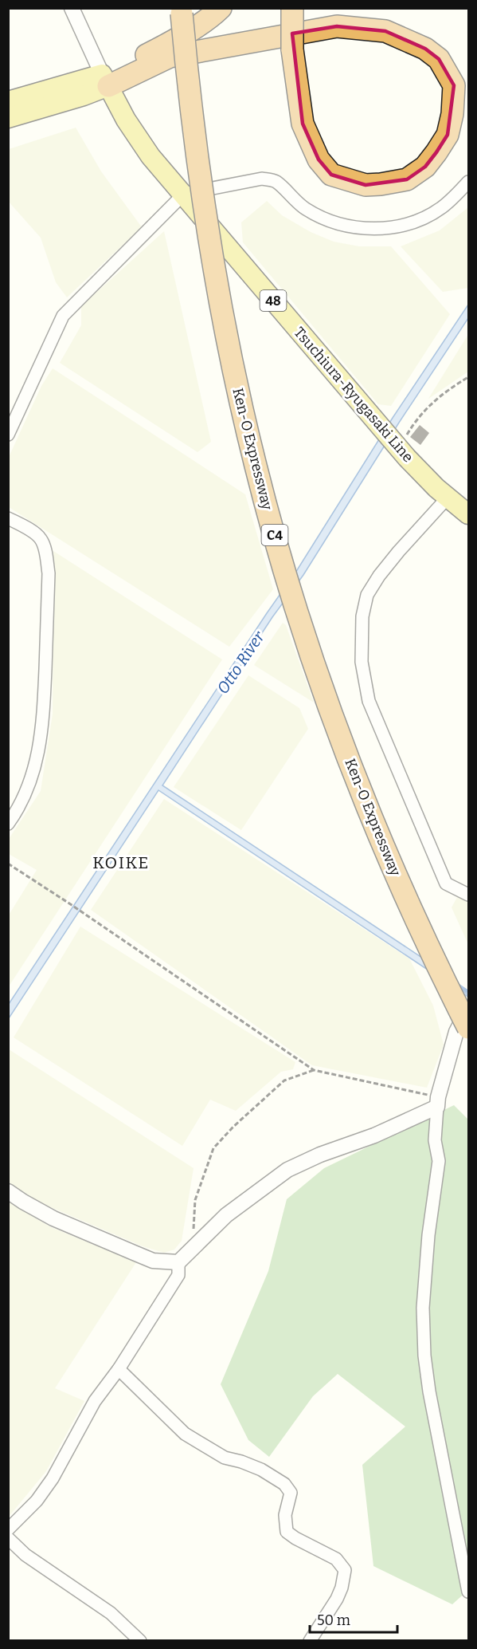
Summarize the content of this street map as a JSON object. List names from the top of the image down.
{
  "streets": {
    "highway": ["Ken-O Expressway", "C4"],
    "main road": ["48", "Tsuchiura-Ryugasaki Line"]
  },
  "districts": ["KOIKE"],
  "water": ["Otto River"],
  "scale_bar": "50 m"
}
